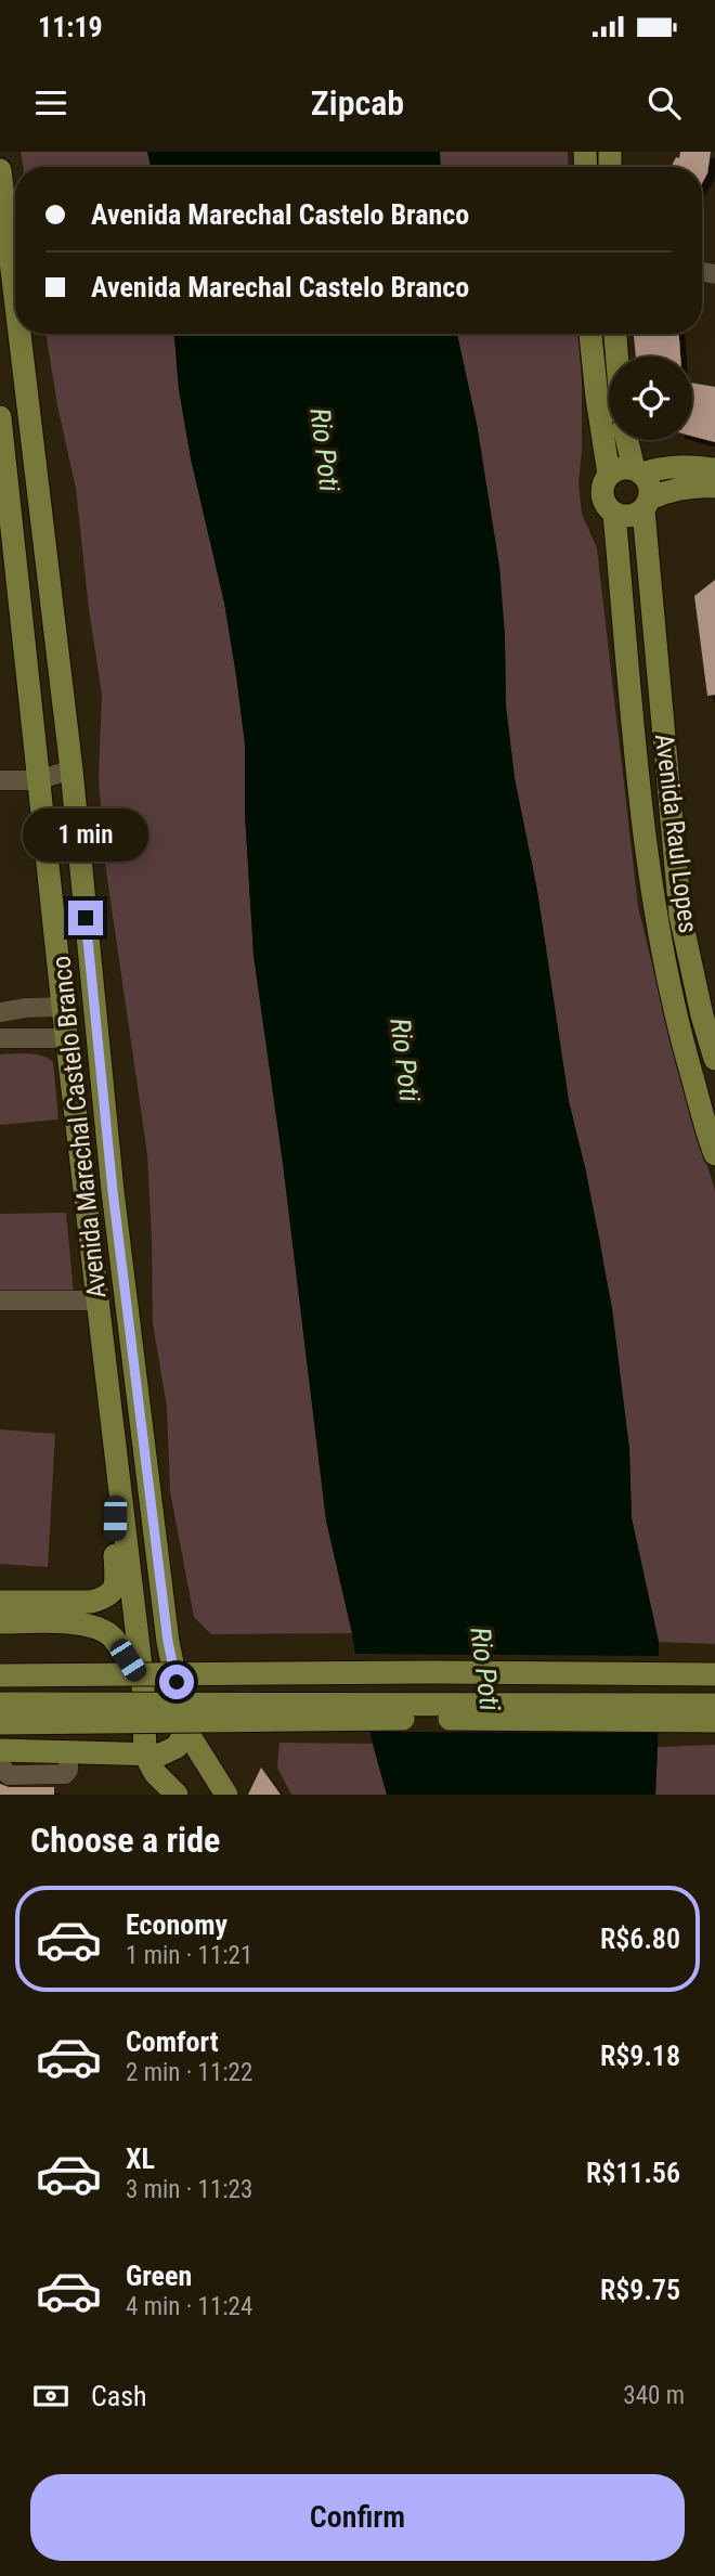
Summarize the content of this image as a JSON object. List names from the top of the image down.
{
  "streets": {
    "main road": ["Avenida Raul Lopes", "Avenida Marechal Castelo Branco"]
  },
  "water": ["Rio Poti"],
  "page": {
    "status": "11:19",
    "header": "Zipcab",
    "banner": ["Avenida Marechal Castelo Branco", "Avenida Marechal Castelo Branco"],
    "bubble": "1 min",
    "heading": "Choose a ride",
    "list": [
      {
        "name": "Economy",
        "note": "1 min · 11:21",
        "value": "R$6.80"
      },
      {
        "name": "Comfort",
        "note": "2 min · 11:22",
        "value": "R$9.18"
      },
      {
        "name": "XL",
        "note": "3 min · 11:23",
        "value": "R$11.56"
      },
      {
        "name": "Green",
        "note": "4 min · 11:24",
        "value": "R$9.75"
      }
    ],
    "pay": ["Cash", "340 m"],
    "buttons": "Confirm"
  }
}
